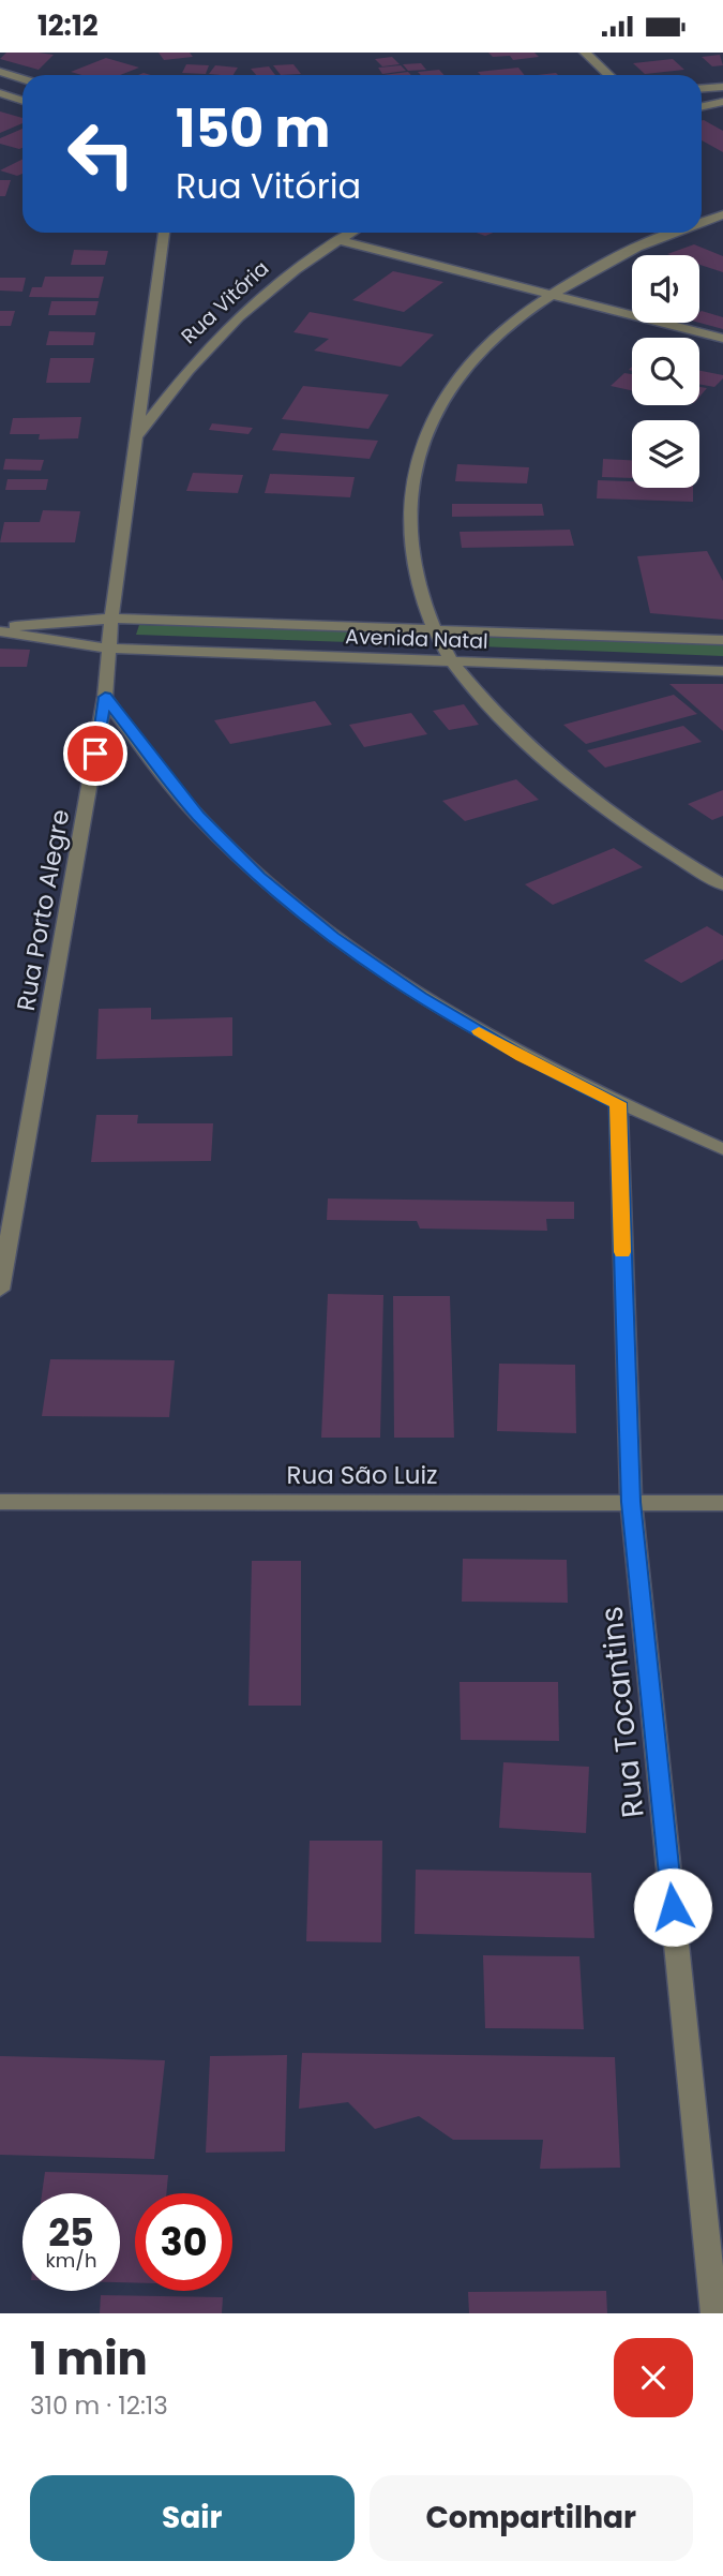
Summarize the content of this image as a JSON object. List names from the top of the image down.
{
  "streets": {
    "street": [
      "Rua Vitória",
      "Avenida Natal",
      "Rua Porto Alegre",
      "Rua São Luiz",
      "Rua Tocantins"
    ]
  },
  "crossings": [
    ["Rua Vitória", "Rua Porto Alegre"],
    ["Avenida Natal", "Rua Porto Alegre"],
    ["Rua São Luiz", "Rua Tocantins"]
  ],
  "page": {
    "status": "12:12",
    "turn": ["150 m", "Rua Vitória"],
    "speed": "25 km/h",
    "limit": "30",
    "heading": ["1 min", "310 m · 12:13"],
    "buttons": ["Sair", "Compartilhar"]
  }
}
